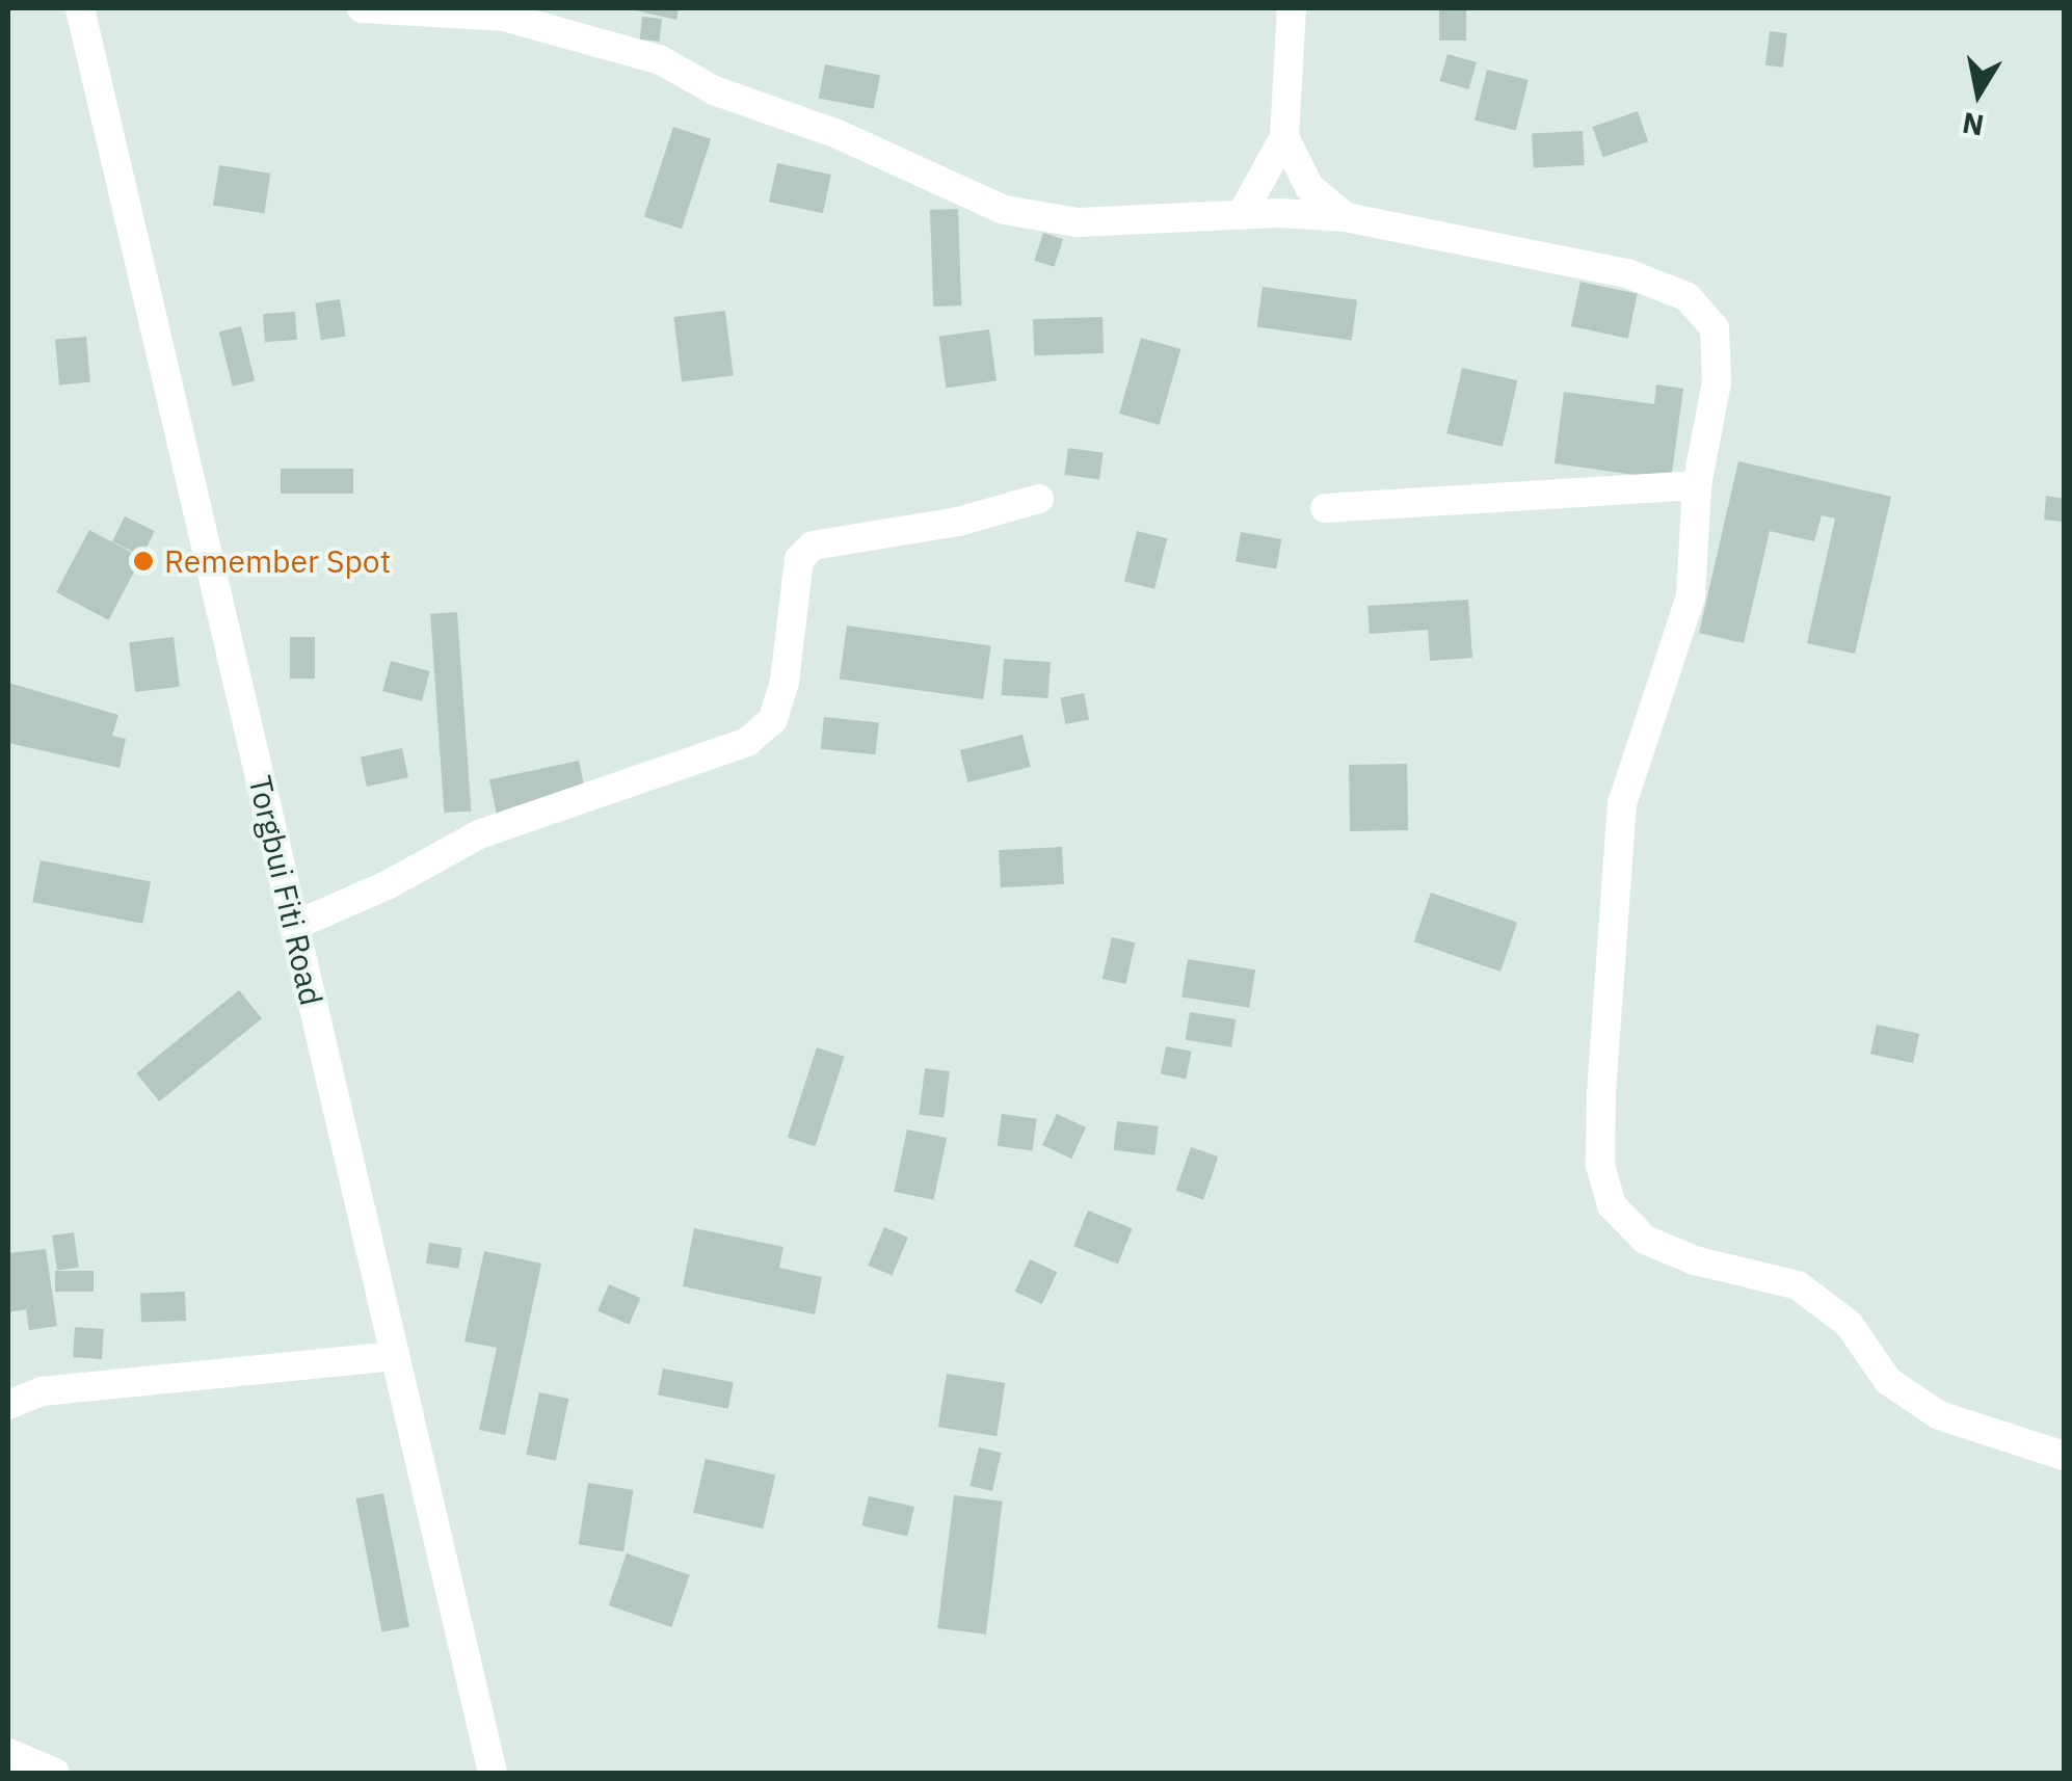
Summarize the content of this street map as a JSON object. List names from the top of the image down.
{
  "streets": {
    "street": ["Torgbui Fiti Road"]
  },
  "places": ["Remember Spot"],
  "north": "bottom"
}
